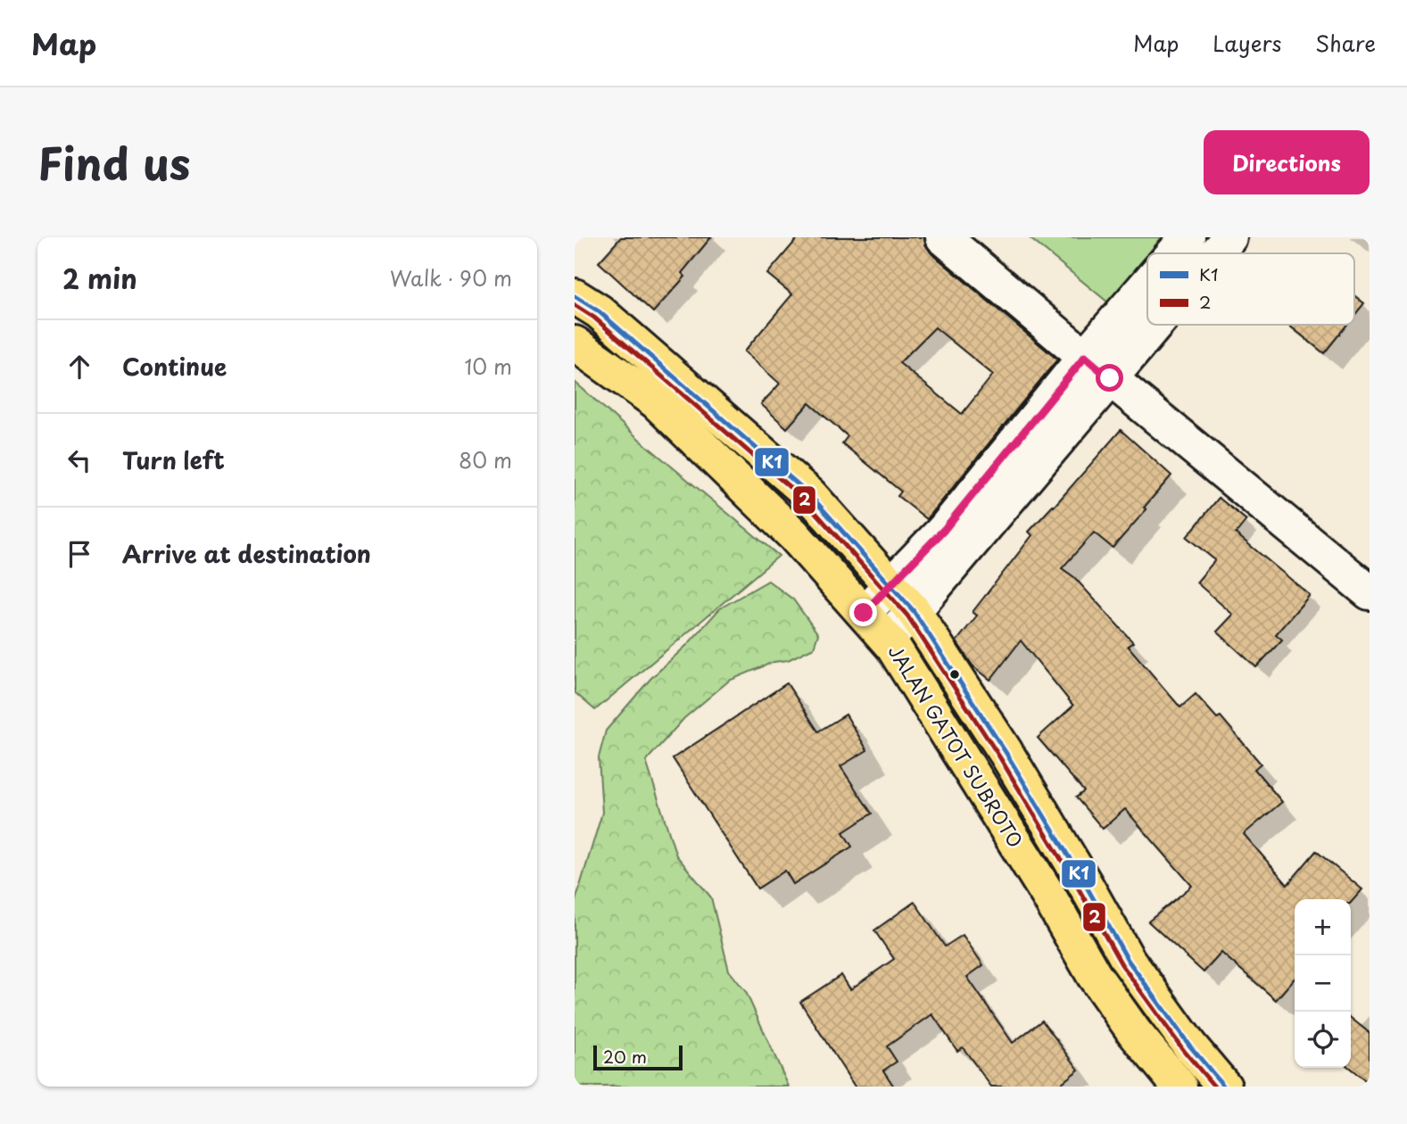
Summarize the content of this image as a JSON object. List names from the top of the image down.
{
  "streets": {
    "highway": ["JALAN GATOT SUBROTO"]
  },
  "lines": ["transit line K1", "transit line 2"],
  "legend": ["K1", "2"],
  "scale_bar": "20 m",
  "page": {
    "header": "Map",
    "nav": ["Map", "Layers", "Share"],
    "title": "Find us",
    "buttons": "Directions",
    "heading": ["2 min", "Walk · 90 m"],
    "list": [
      ["Continue", "10 m"],
      ["Turn left", "80 m"],
      "Arrive at destination"
    ],
    "map_buttons": ["+", "−"],
    "scale": "20 m"
  }
}
